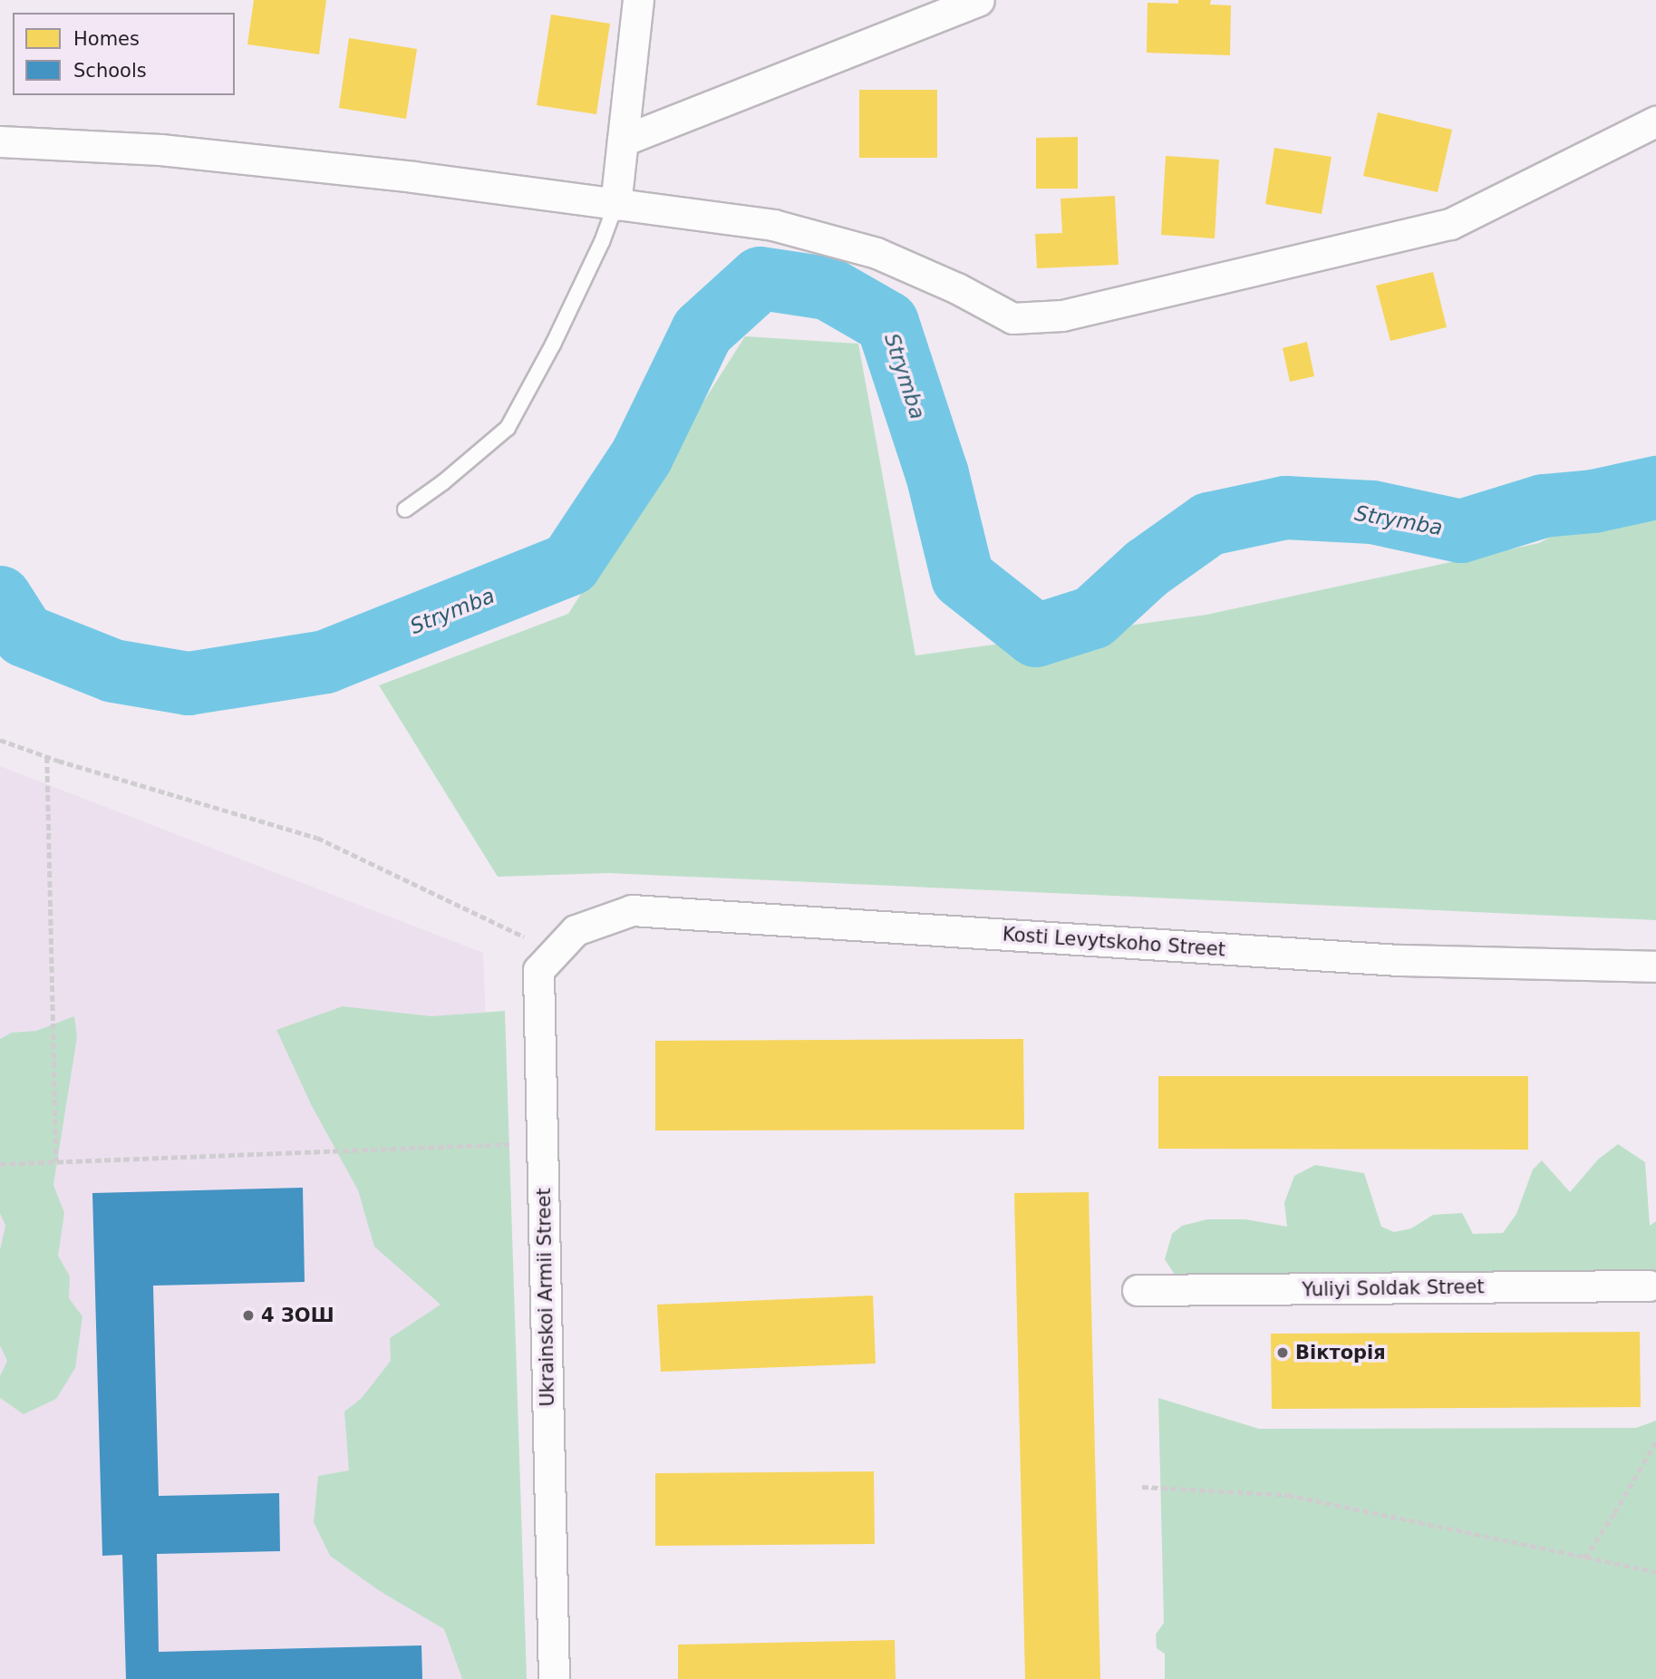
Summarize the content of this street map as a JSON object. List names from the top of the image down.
{
  "streets": {
    "street": ["Kosti Levytskoho Street", "Yuliyi Soldak Street", "Ukrainskoi Armii Street"]
  },
  "crossings": [
    ["Kosti Levytskoho Street", "Ukrainskoi Armii Street"]
  ],
  "water": ["Strymba"],
  "places": ["4 ЗОШ", "Вікторія"],
  "legend": ["Homes", "Schools"]
}
